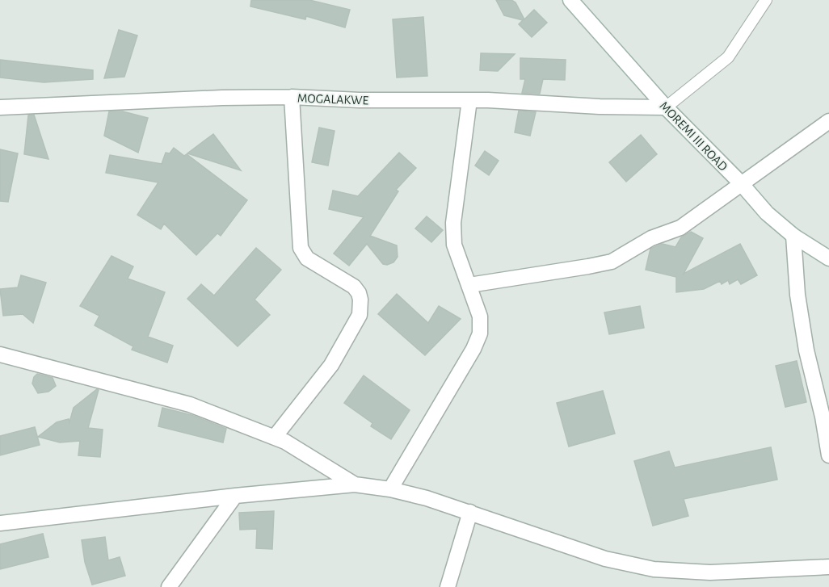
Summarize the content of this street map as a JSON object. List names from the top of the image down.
{
  "streets": {
    "street": ["MOGALAKWE", "MOREMI III ROAD"]
  },
  "crossings": [
    ["MOGALAKWE", "MOREMI III ROAD"]
  ]
}
